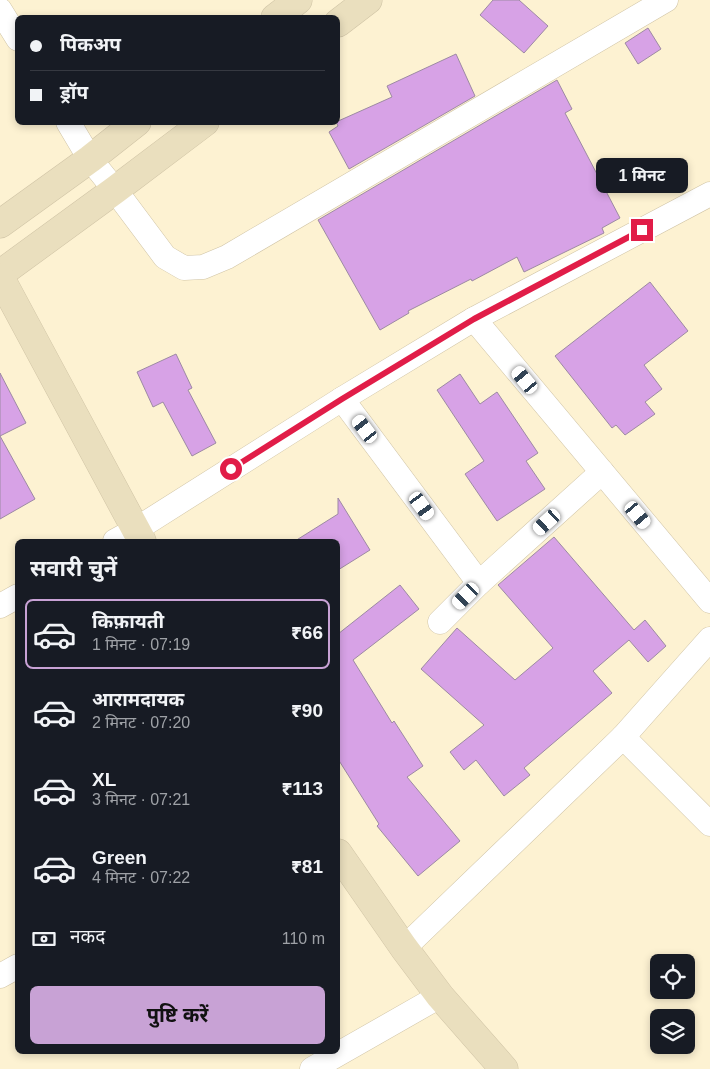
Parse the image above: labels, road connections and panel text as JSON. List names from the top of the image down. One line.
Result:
{"page":{"banner":["पिकअप","ड्रॉप"],"bubble":"1 मिनट","heading":"सवारी चुनें","list":[{"name":"किफ़ायती","note":"1 मिनट · 07:19","value":"₹66"},{"name":"आरामदायक","note":"2 मिनट · 07:20","value":"₹90"},{"name":"XL","note":"3 मिनट · 07:21","value":"₹113"},{"name":"Green","note":"4 मिनट · 07:22","value":"₹81"}],"pay":["नकद","110 m"],"buttons":"पुष्टि करें"}}
